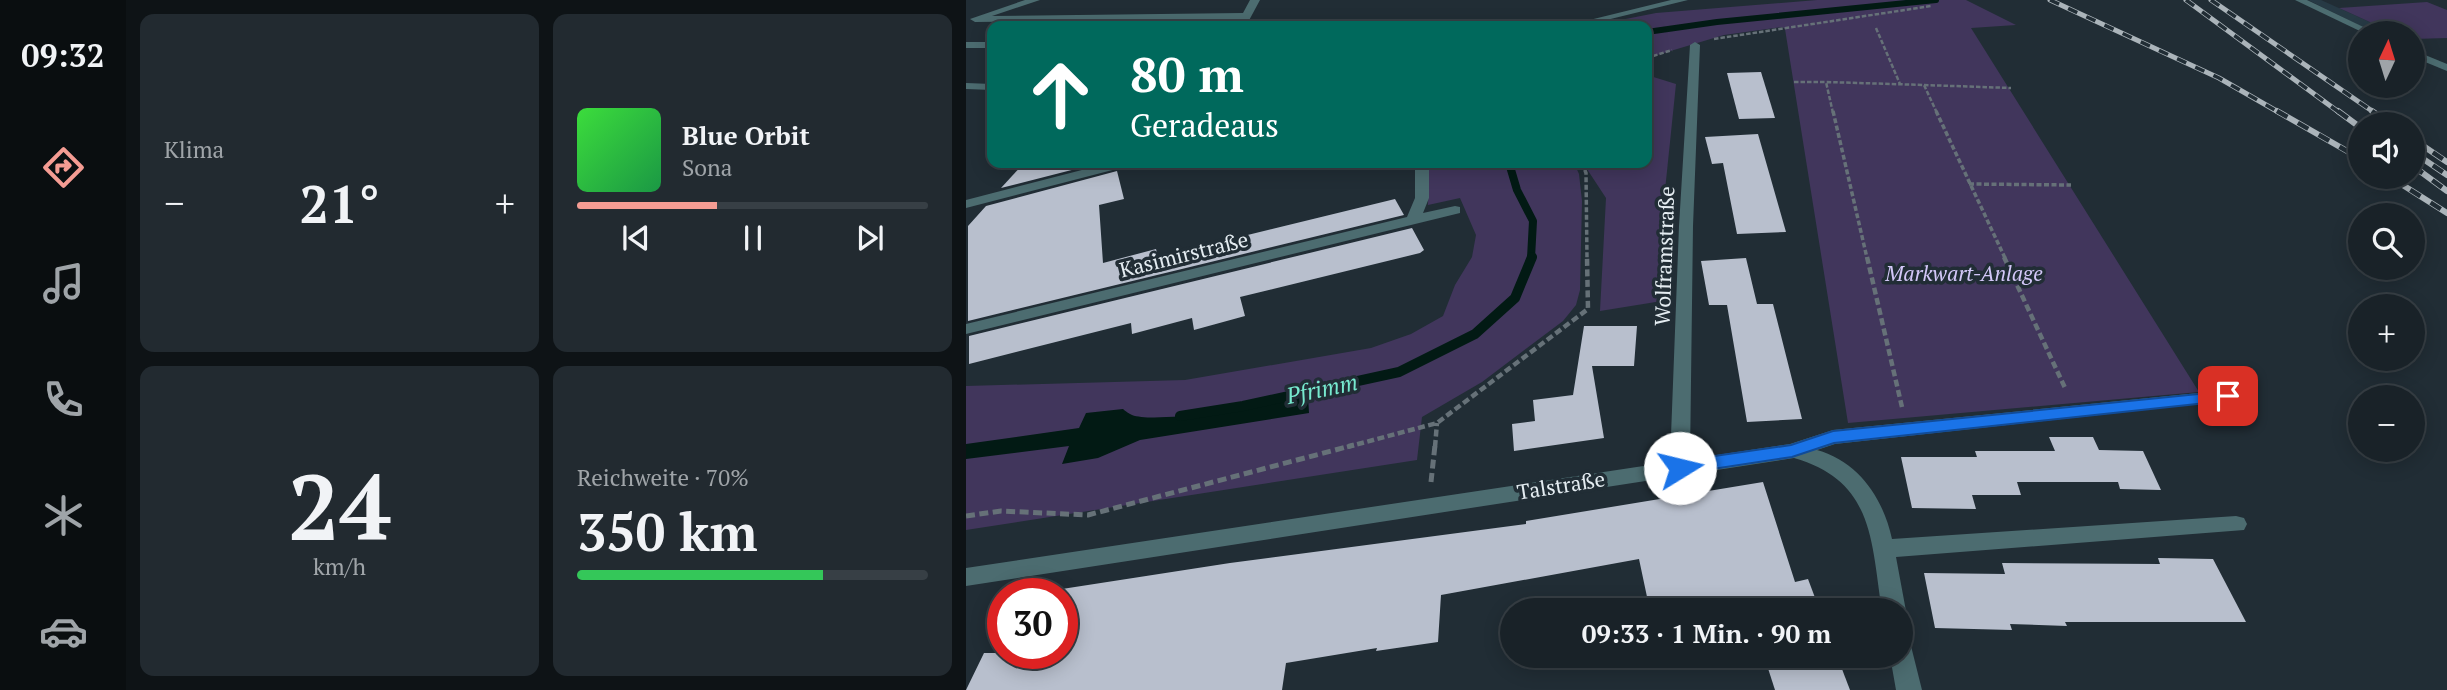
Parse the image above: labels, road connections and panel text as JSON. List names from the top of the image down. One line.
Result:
{"streets":{"street":["Kasimirstraße","Wolframstraße","Talstraße"]},"crossings":[["Wolframstraße","Talstraße"]],"water":["Pfrimm"],"parks":["Markwart-Anlage"],"north":"top","page":{"tabs":"09:32","tile":["Klima",["24","km/h"],["Reichweite · 70%","350 km"]],"map_buttons":["+","−"],"turn":["80 m","Geradeaus"],"song":["Blue Orbit","Sona"],"heat":["−","21°","+"],"limit":"30","trip":"09:33 · 1 Min. · 90 m"}}
